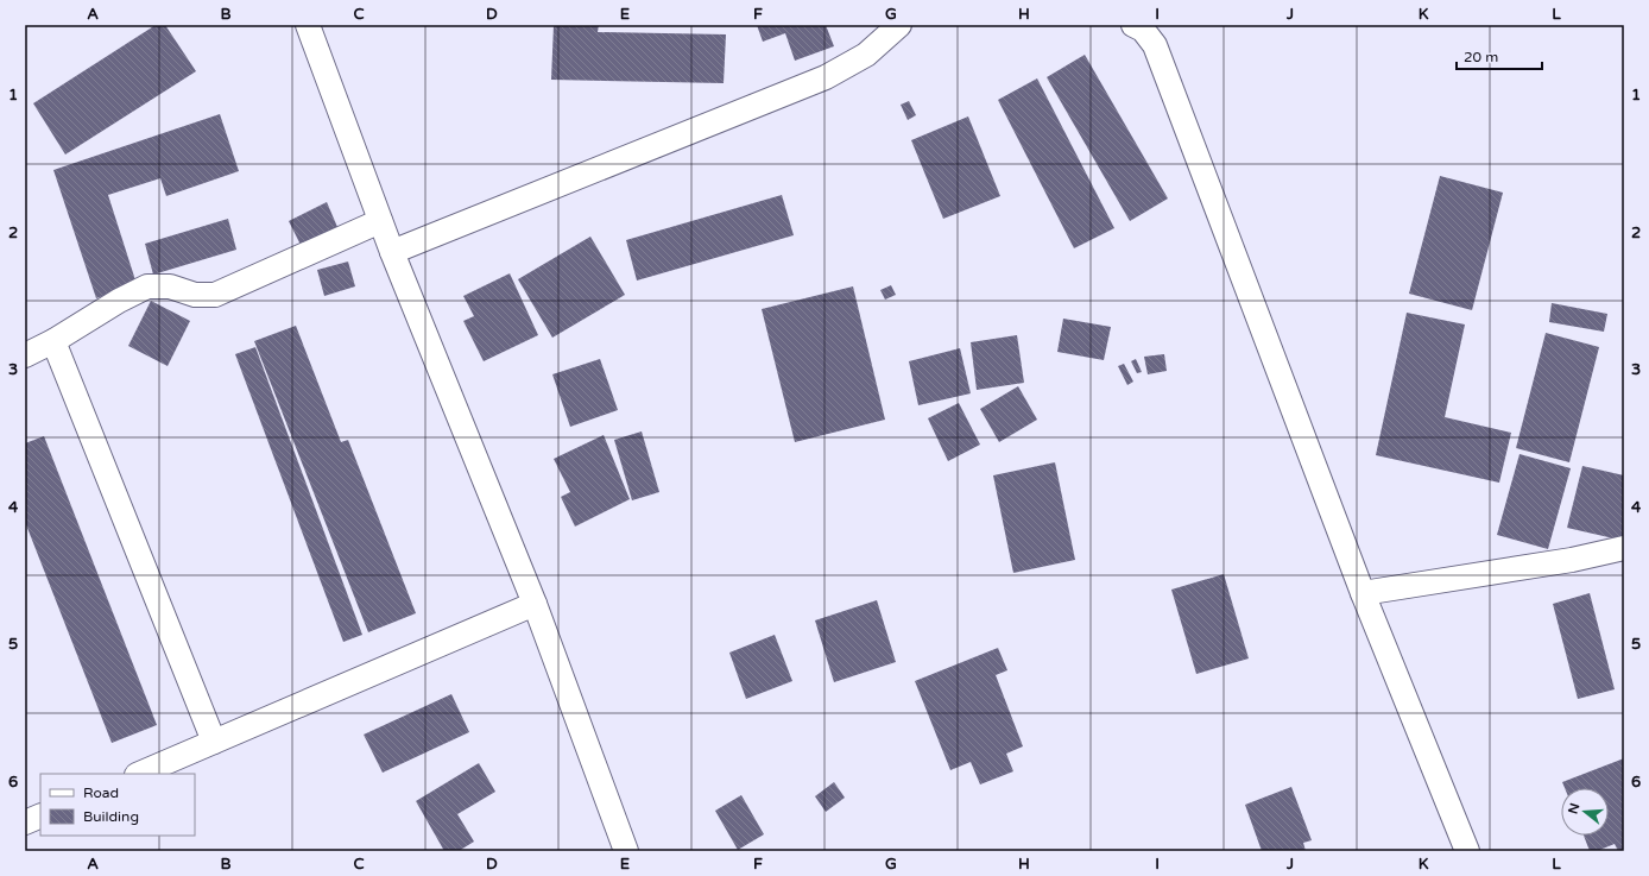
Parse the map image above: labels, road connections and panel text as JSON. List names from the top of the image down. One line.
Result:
{"legend":["Road","Building"],"scale_bar":"20 m","north":"left","grid":{"columns":["A","B","C","D","E","F","G","H","I","J","K","L"],"rows":["1","2","3","4","5","6"]}}
